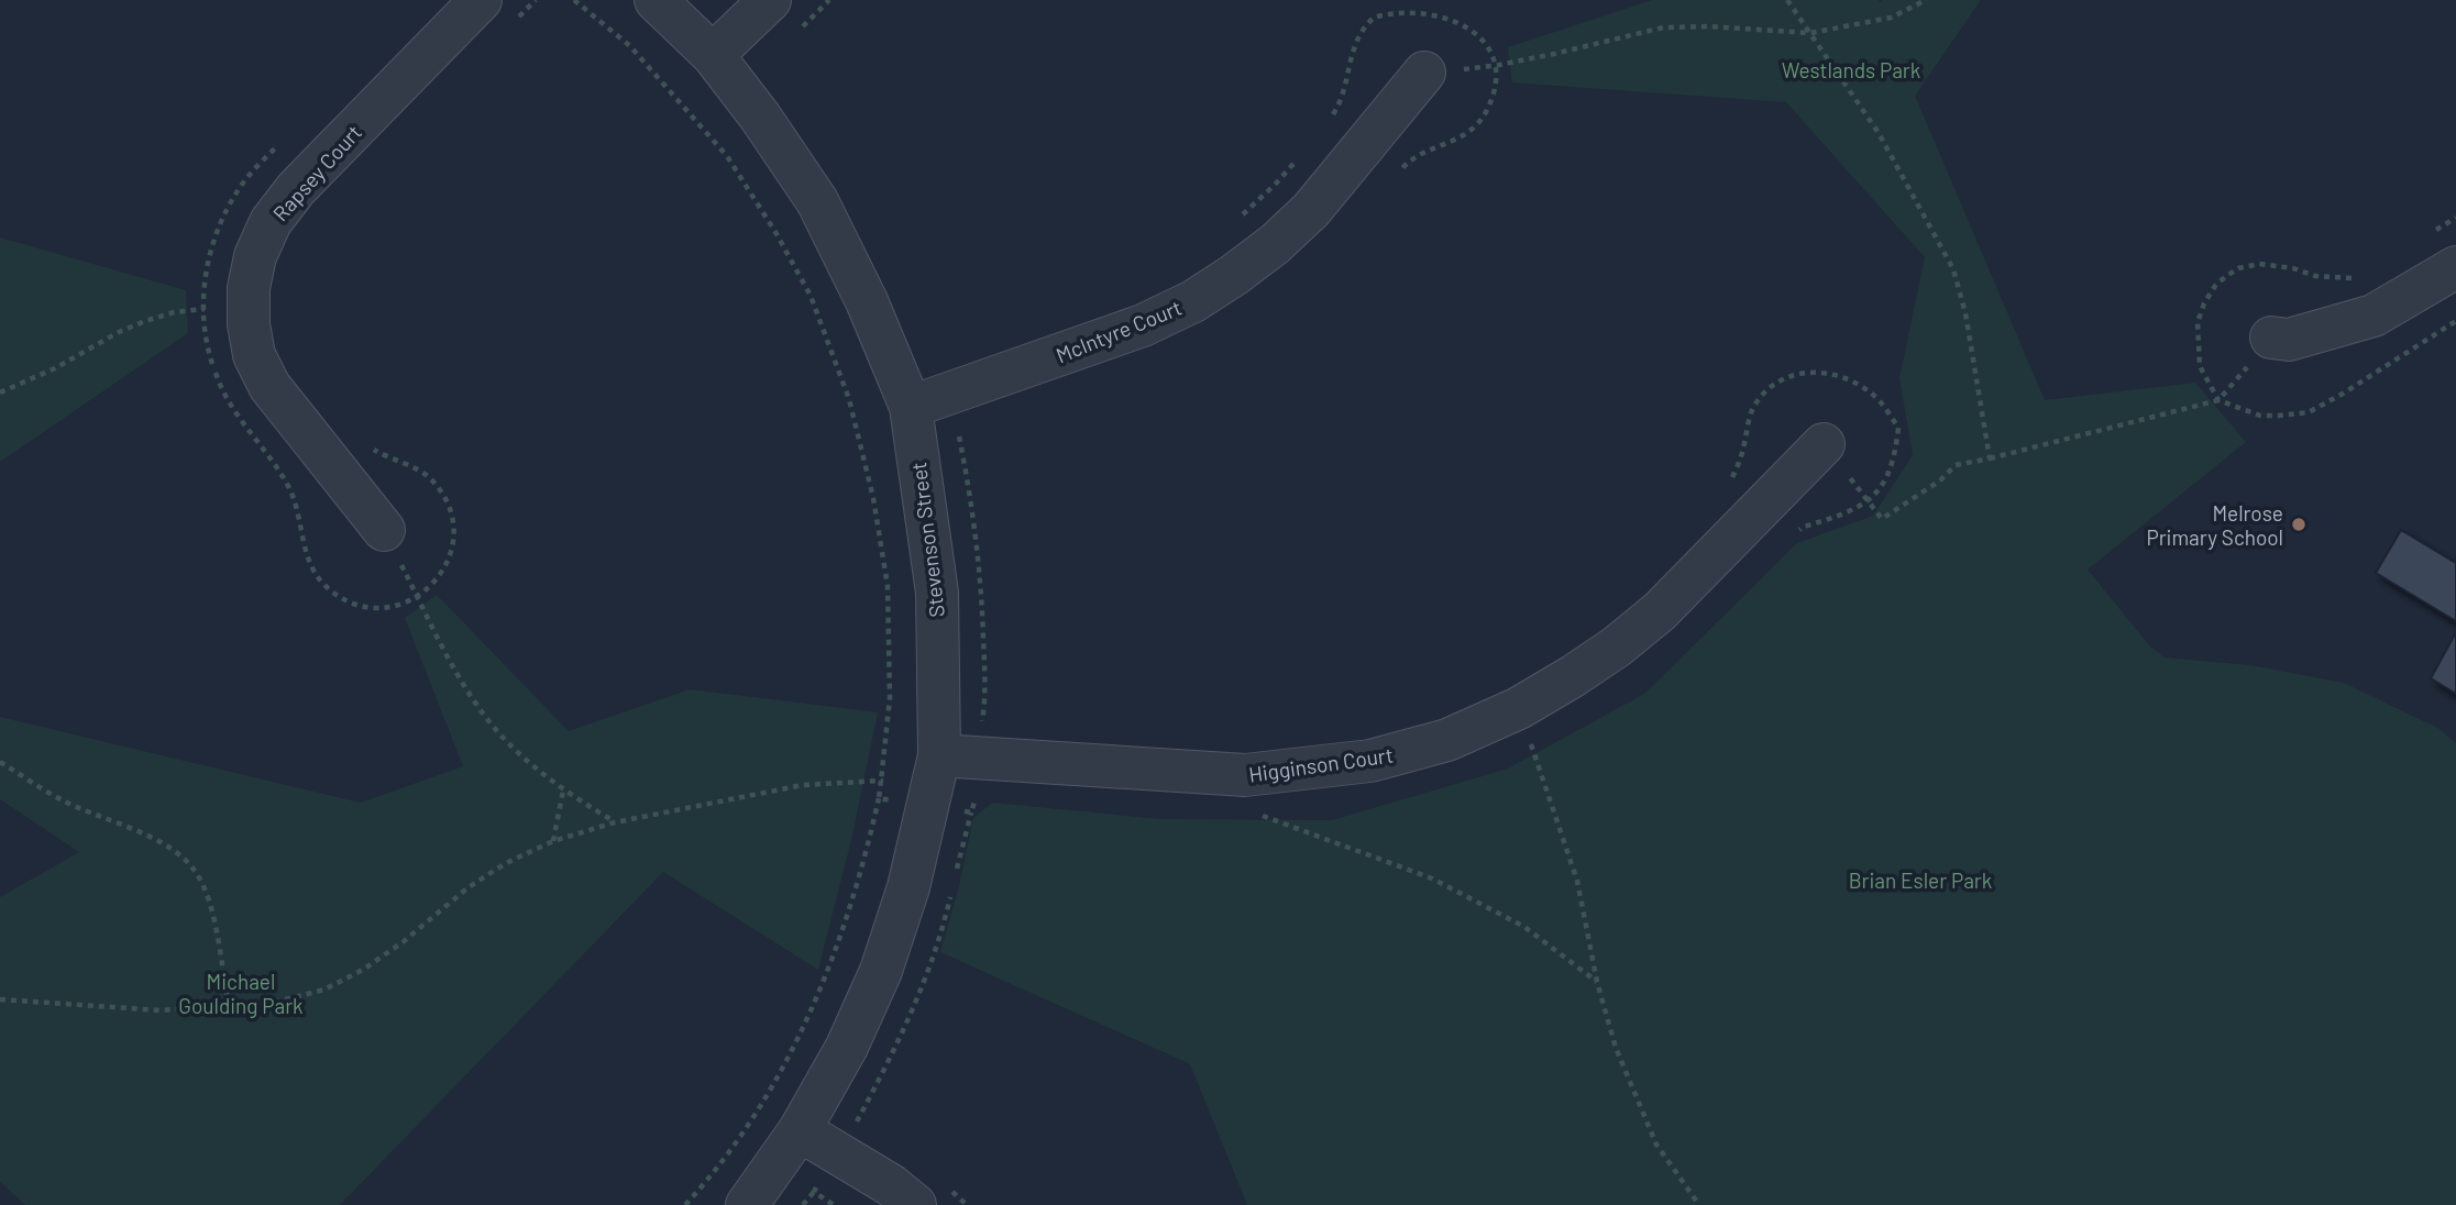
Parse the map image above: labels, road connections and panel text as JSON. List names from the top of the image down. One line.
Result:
{"streets":{"street":["Rapsey Court","McIntyre Court","Stevenson Street","Higginson Court"]},"crossings":[["McIntyre Court","Stevenson Street"],["Stevenson Street","Higginson Court"]],"parks":["Westlands Park","Brian Esler Park","Michael Goulding Park"],"places":["Melrose Primary School"]}
